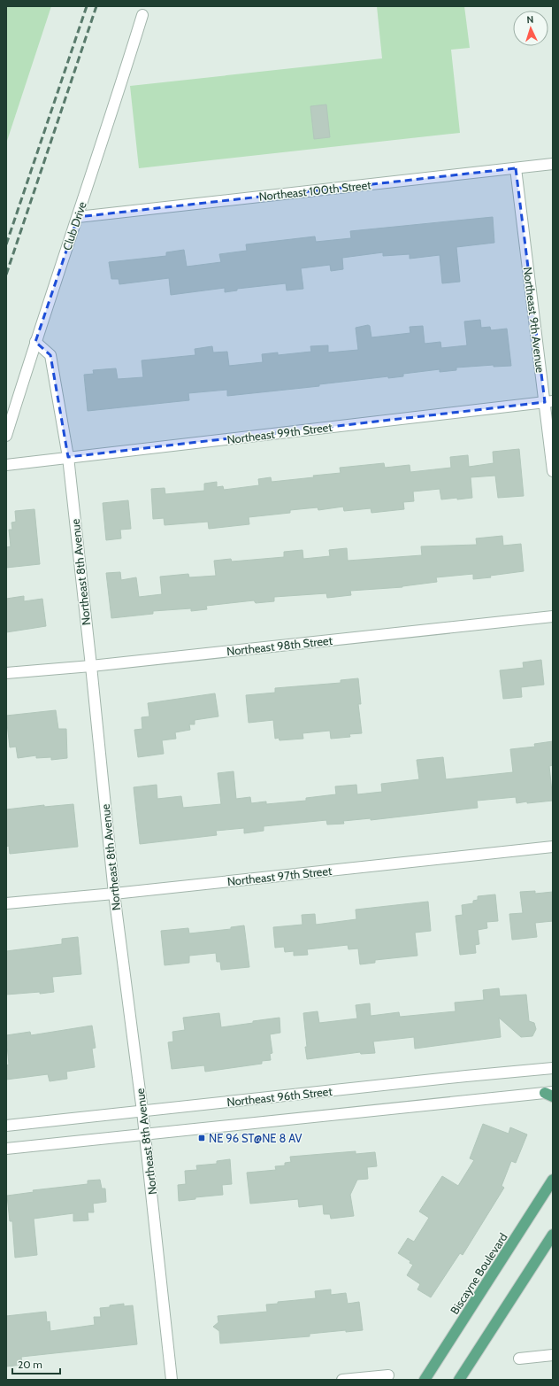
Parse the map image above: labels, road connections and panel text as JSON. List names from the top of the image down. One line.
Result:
{"streets":{"main road":["Biscayne Boulevard"],"street":["Northeast 100th Street","Club Drive","Northeast 9th Avenue","Northeast 99th Street","Northeast 8th Avenue","Northeast 98th Street","Northeast 97th Street","Northeast 96th Street"]},"crossings":[["Northeast 100th Street","Club Drive"],["Northeast 100th Street","Northeast 9th Avenue"],["Club Drive","Northeast 8th Avenue"],["Northeast 9th Avenue","Northeast 99th Street"],["Northeast 99th Street","Northeast 8th Avenue"],["Northeast 8th Avenue","Northeast 98th Street"],["Northeast 8th Avenue","Northeast 97th Street"],["Northeast 8th Avenue","Northeast 96th Street"]],"places":{"transit":["NE 96 ST@NE 8 AV"]},"scale_bar":"20 m","north":"top"}
